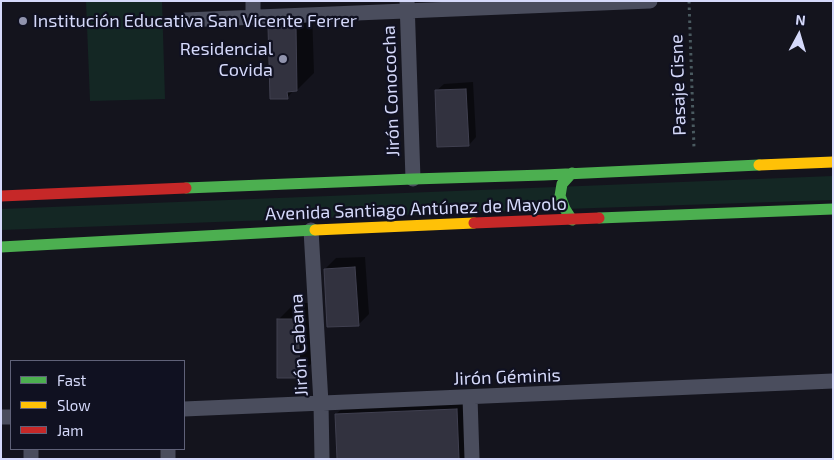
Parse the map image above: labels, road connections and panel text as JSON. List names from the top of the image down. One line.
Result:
{"streets":{"main road":["Avenida Santiago Antúnez de Mayolo"],"street":["Jirón Conococha","Jirón Cabana","Jirón Géminis"],"path":["Pasaje Cisne"]},"crossings":[["Pasaje Cisne","Avenida Santiago Antúnez de Mayolo"],["Jirón Conococha","Avenida Santiago Antúnez de Mayolo"],["Avenida Santiago Antúnez de Mayolo","Jirón Cabana"],["Jirón Cabana","Jirón Géminis"]],"places":["Institución Educativa San Vicente Ferrer","Residencial Covida"],"legend":["Fast","Slow","Jam"],"north":"top"}
